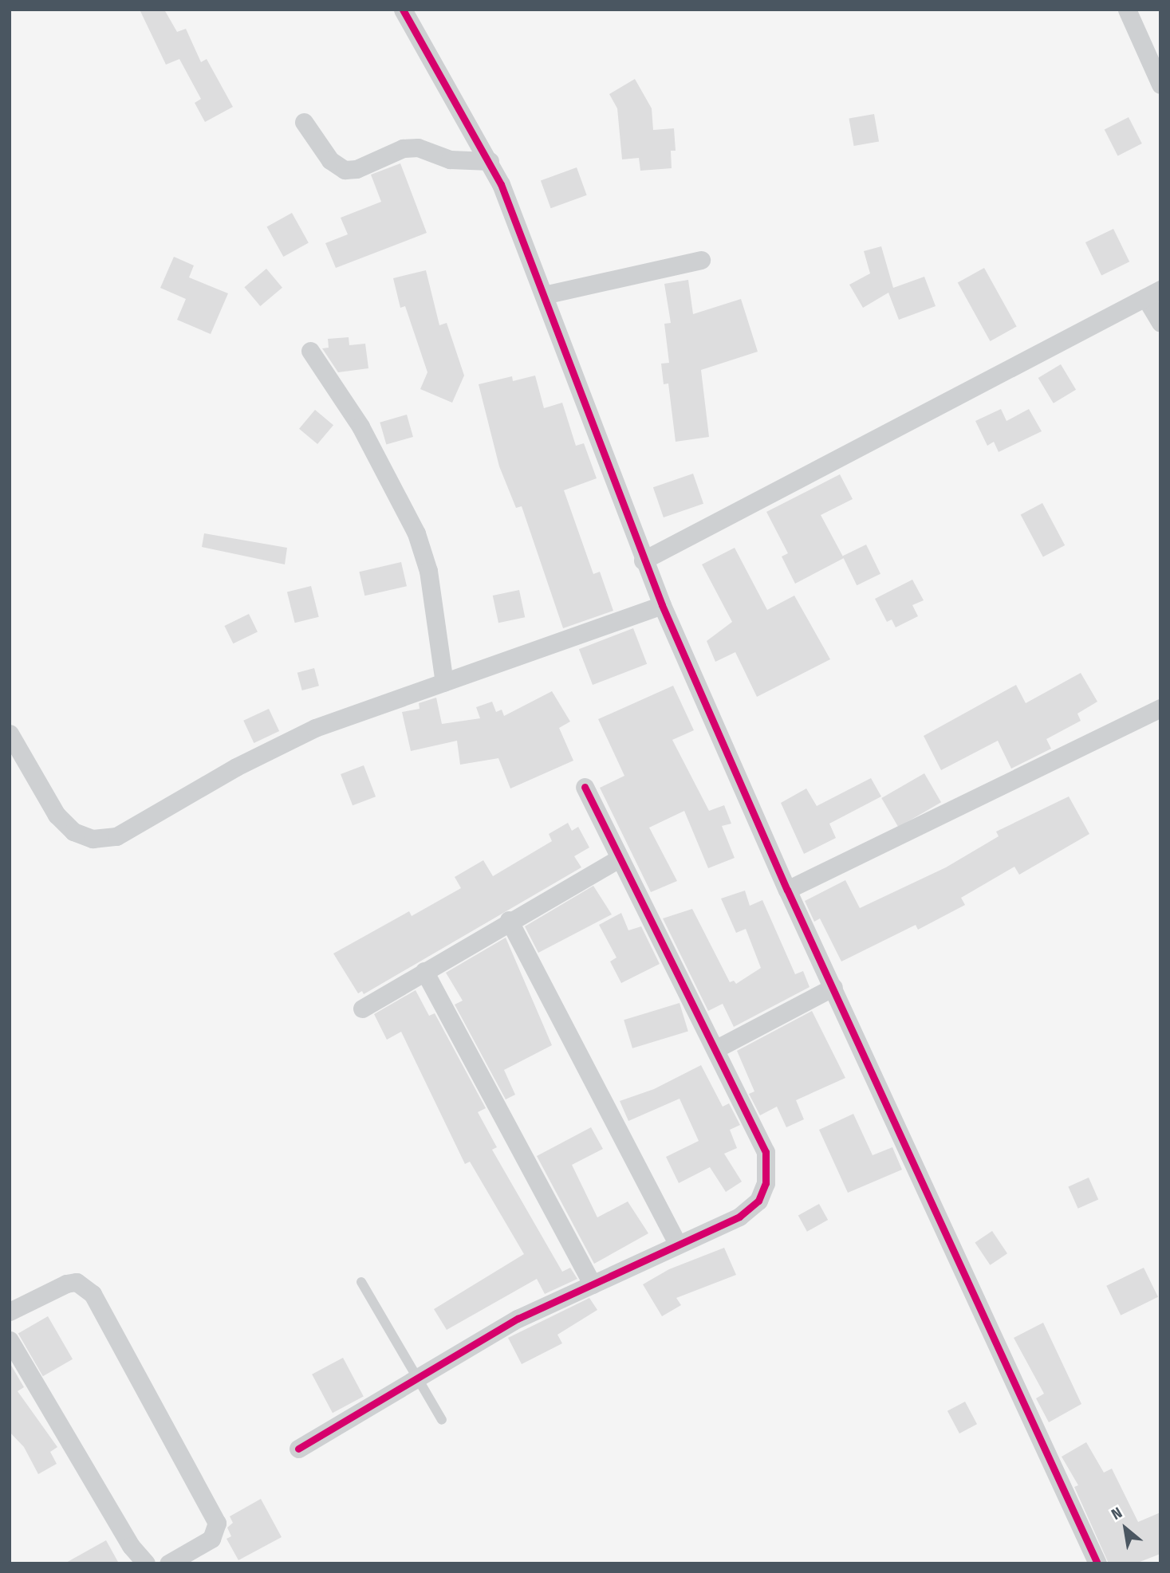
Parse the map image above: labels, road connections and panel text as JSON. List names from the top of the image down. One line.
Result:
{"north":"top left"}
